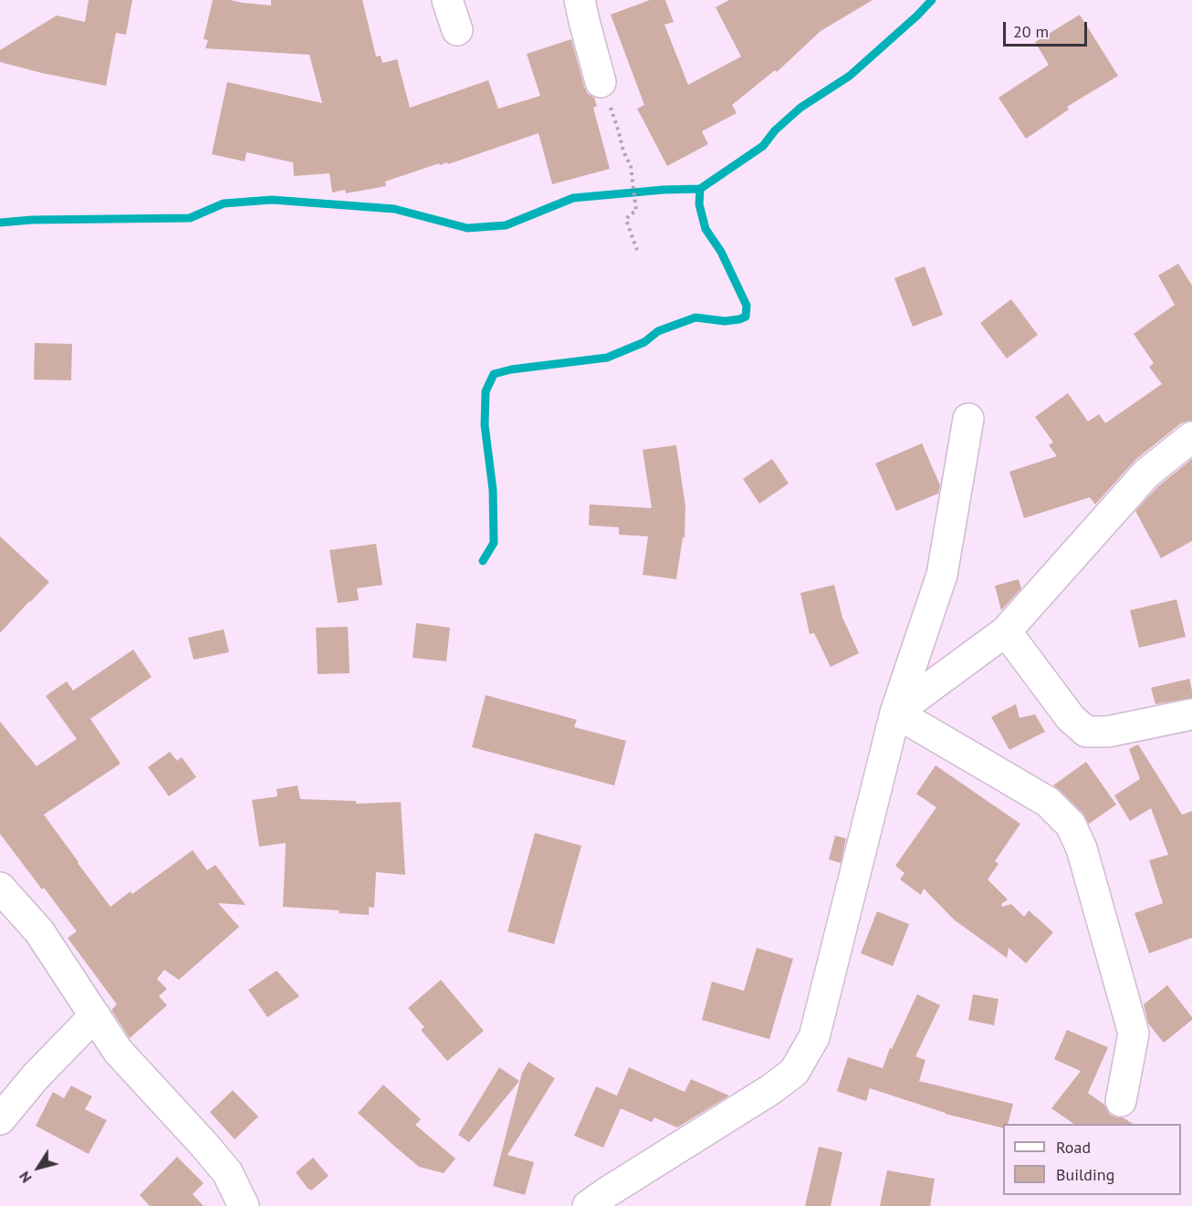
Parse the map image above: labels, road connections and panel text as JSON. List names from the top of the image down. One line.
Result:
{"legend":["Road","Building"],"scale_bar":"20 m","north":"bottom left"}
